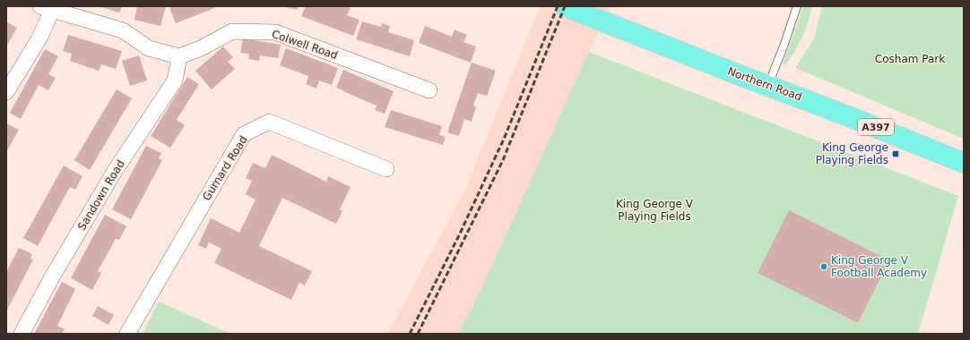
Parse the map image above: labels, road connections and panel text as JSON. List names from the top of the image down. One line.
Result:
{"streets":{"main road":["Northern Road","A397"],"street":["Colwell Road","Gurnard Road","Sandown Road"]},"crossings":[["Colwell Road","Sandown Road"]],"parks":["Cosham Park","King George V Playing Fields"],"places":{"transit":["King George Playing Fields"],"other":["King George V Football Academy"]}}
